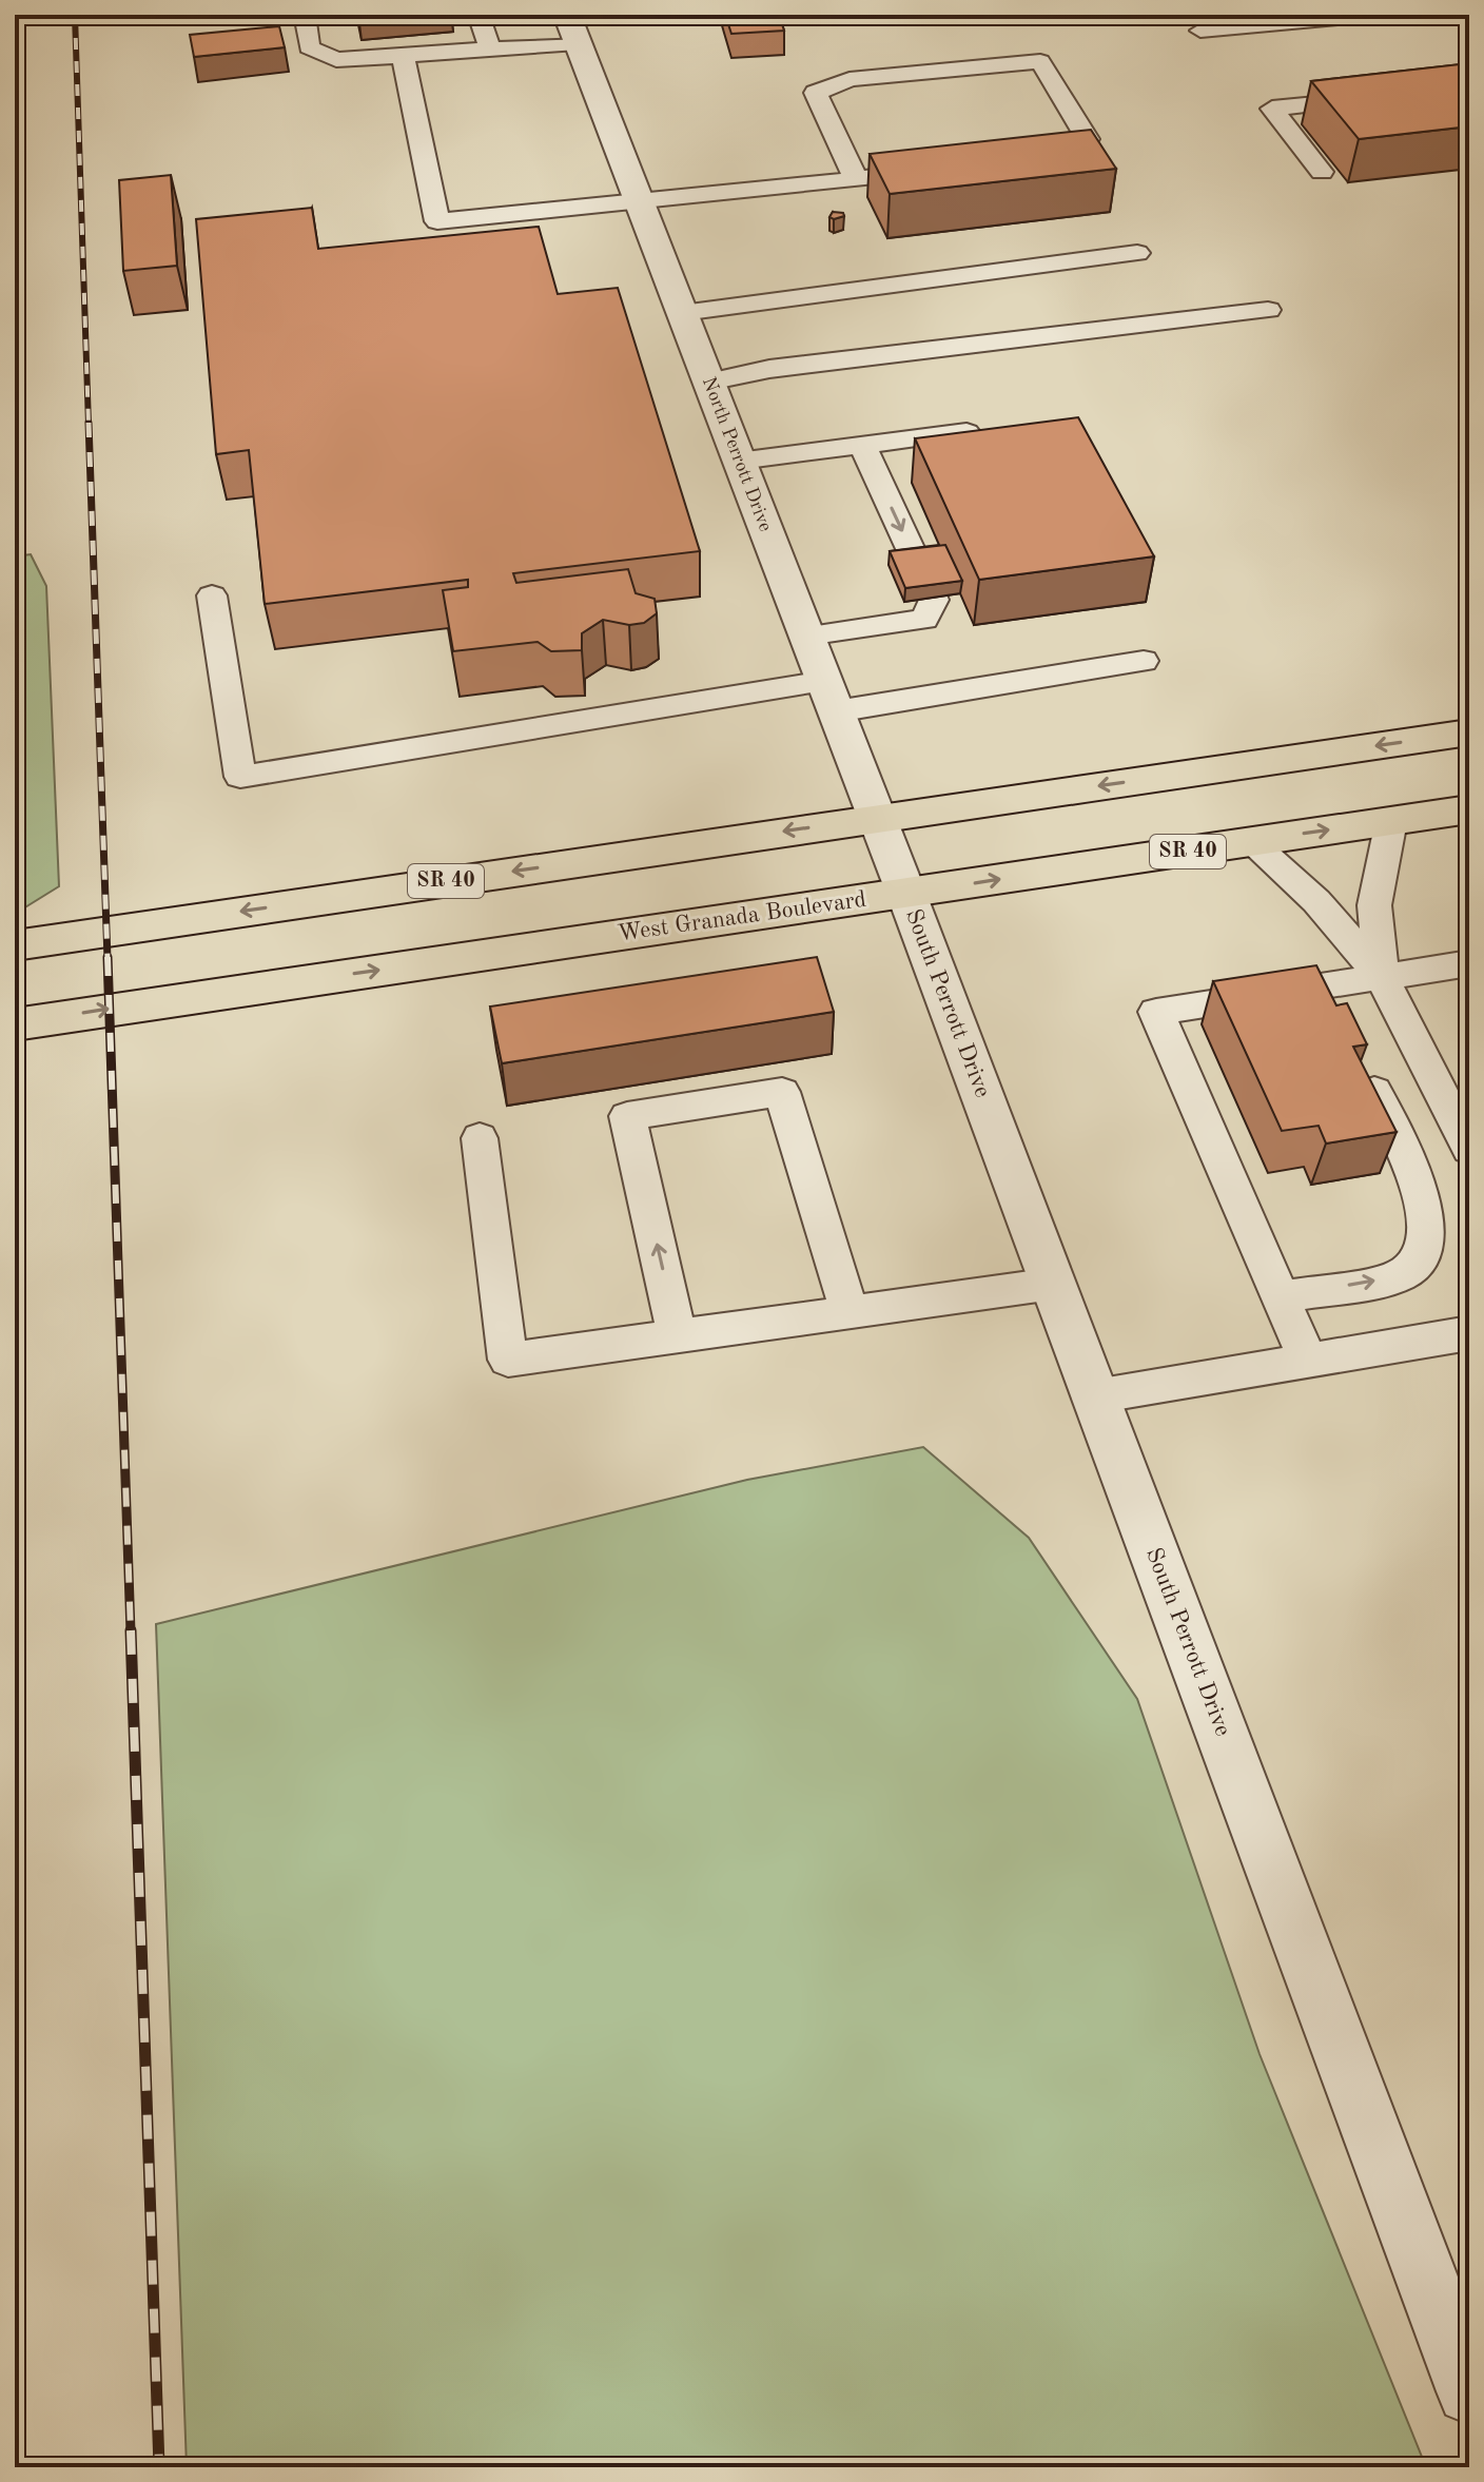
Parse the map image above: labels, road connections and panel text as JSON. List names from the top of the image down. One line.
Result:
{"streets":{"main road":["SR 40","West Granada Boulevard"],"street":["North Perrott Drive","South Perrott Drive"]},"crossings":[["North Perrott Drive","SR 40"],["North Perrott Drive","West Granada Boulevard"],["North Perrott Drive","South Perrott Drive"],["West Granada Boulevard","South Perrott Drive"]]}
